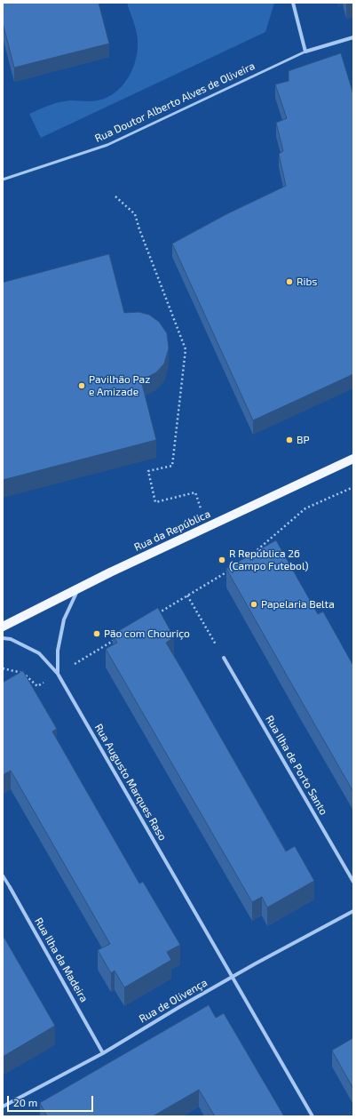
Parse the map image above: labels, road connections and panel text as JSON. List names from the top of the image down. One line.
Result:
{"streets":{"main road":["Rua da República"],"street":["Rua Doutor Alberto Alves de Oliveira","Rua Ilha de Porto Santo","Rua Augusto Marques Raso","Rua Ilha da Madeira","Rua de Olivença"]},"crossings":[["Rua Augusto Marques Raso","Rua de Olivença"],["Rua Ilha da Madeira","Rua de Olivença"]],"places":["Ribs","Pavilhão Paz e Amizade","BP","R República 26 (Campo Futebol)","Papelaria Belta","Pão com Chouriço"],"scale_bar":"20 m"}
